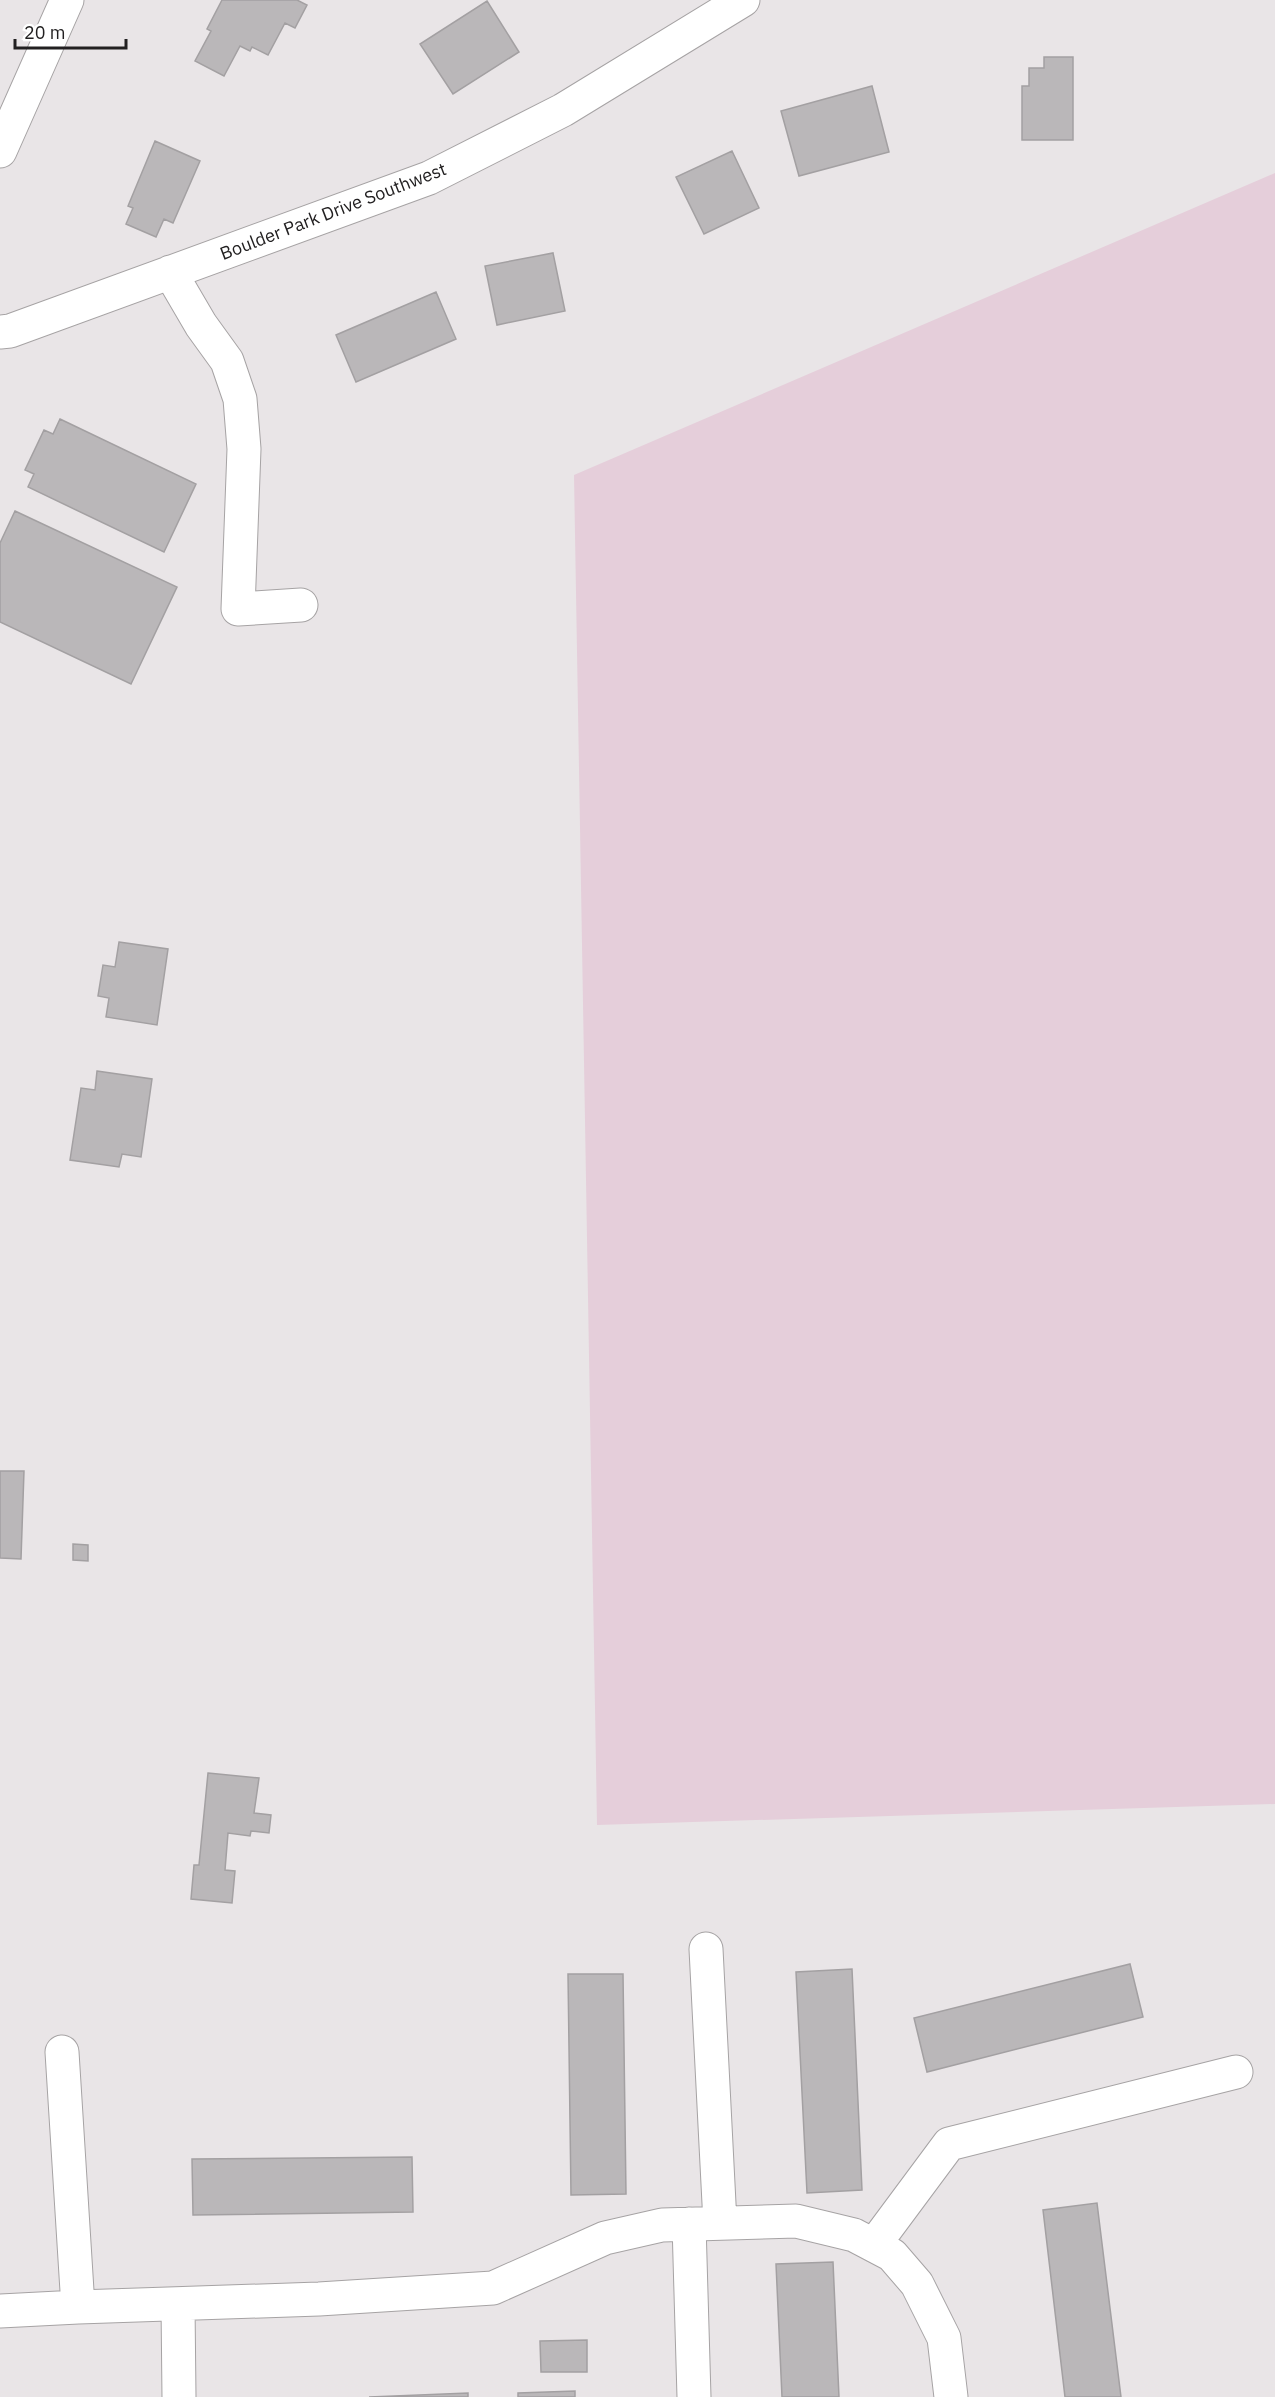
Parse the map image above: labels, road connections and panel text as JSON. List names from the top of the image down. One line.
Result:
{"streets":{"street":["Boulder Park Drive Southwest"]},"scale_bar":"20 m"}
